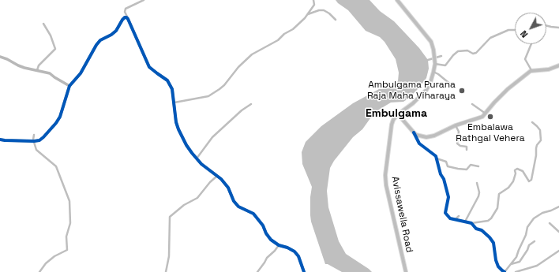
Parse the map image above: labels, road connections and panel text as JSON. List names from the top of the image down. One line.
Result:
{"streets":{"main road":["Avissawella Road"]},"districts":["Embulgama"],"places":["Ambulgama Purana Raja Maha Viharaya","Embalawa Rathgal Vehera"],"north":"bottom left"}
